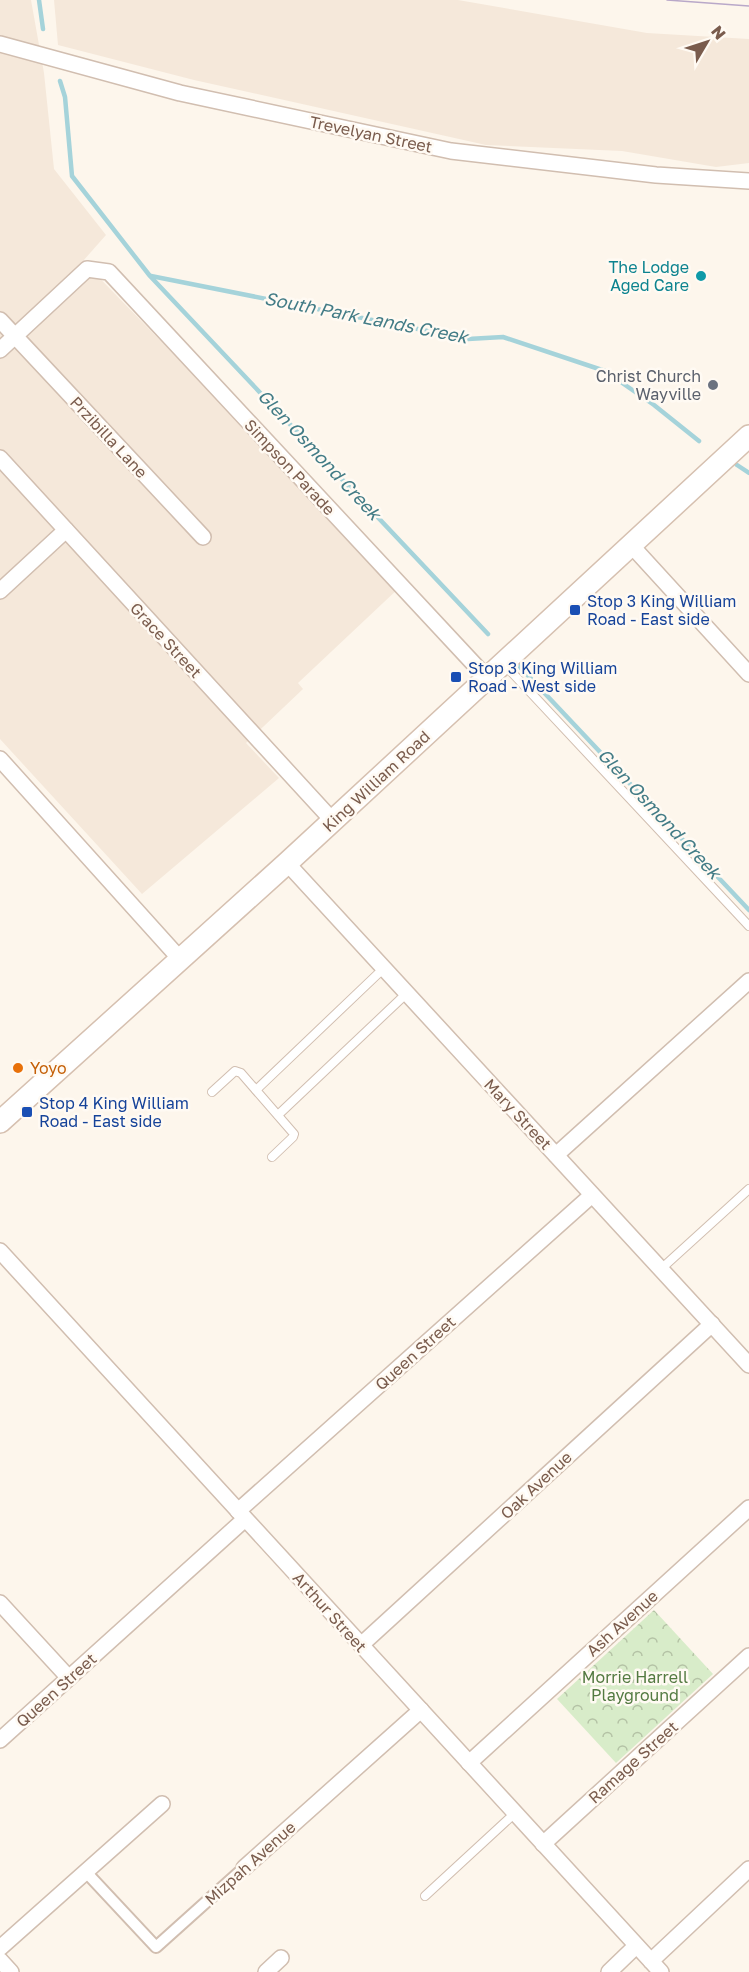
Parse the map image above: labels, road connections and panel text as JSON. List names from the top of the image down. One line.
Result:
{"streets":{"main road":["King William Road"],"street":["Trevelyan Street","Przibilla Lane","Simpson Parade","Grace Street","Mary Street","Queen Street","Oak Avenue","Arthur Street","Ash Avenue","Ramage Street","Mizpah Avenue"]},"crossings":[["Przibilla Lane","Simpson Parade"],["Simpson Parade","King William Road"],["Grace Street","King William Road"],["King William Road","Mary Street"],["Mary Street","Queen Street"],["Mary Street","Oak Avenue"],["Queen Street","Arthur Street"],["Oak Avenue","Arthur Street"],["Arthur Street","Ash Avenue"],["Arthur Street","Ramage Street"],["Arthur Street","Mizpah Avenue"]],"water":["South Park Lands Creek","Glen Osmond Creek"],"parks":["Morrie Harrell Playground"],"places":{"other":["The Lodge Aged Care","Christ Church Wayville","Yoyo"],"transit":["Stop 3 King William Road - East side","Stop 3 King William Road - West side","Stop 4 King William Road - East side"]},"north":"top right"}
